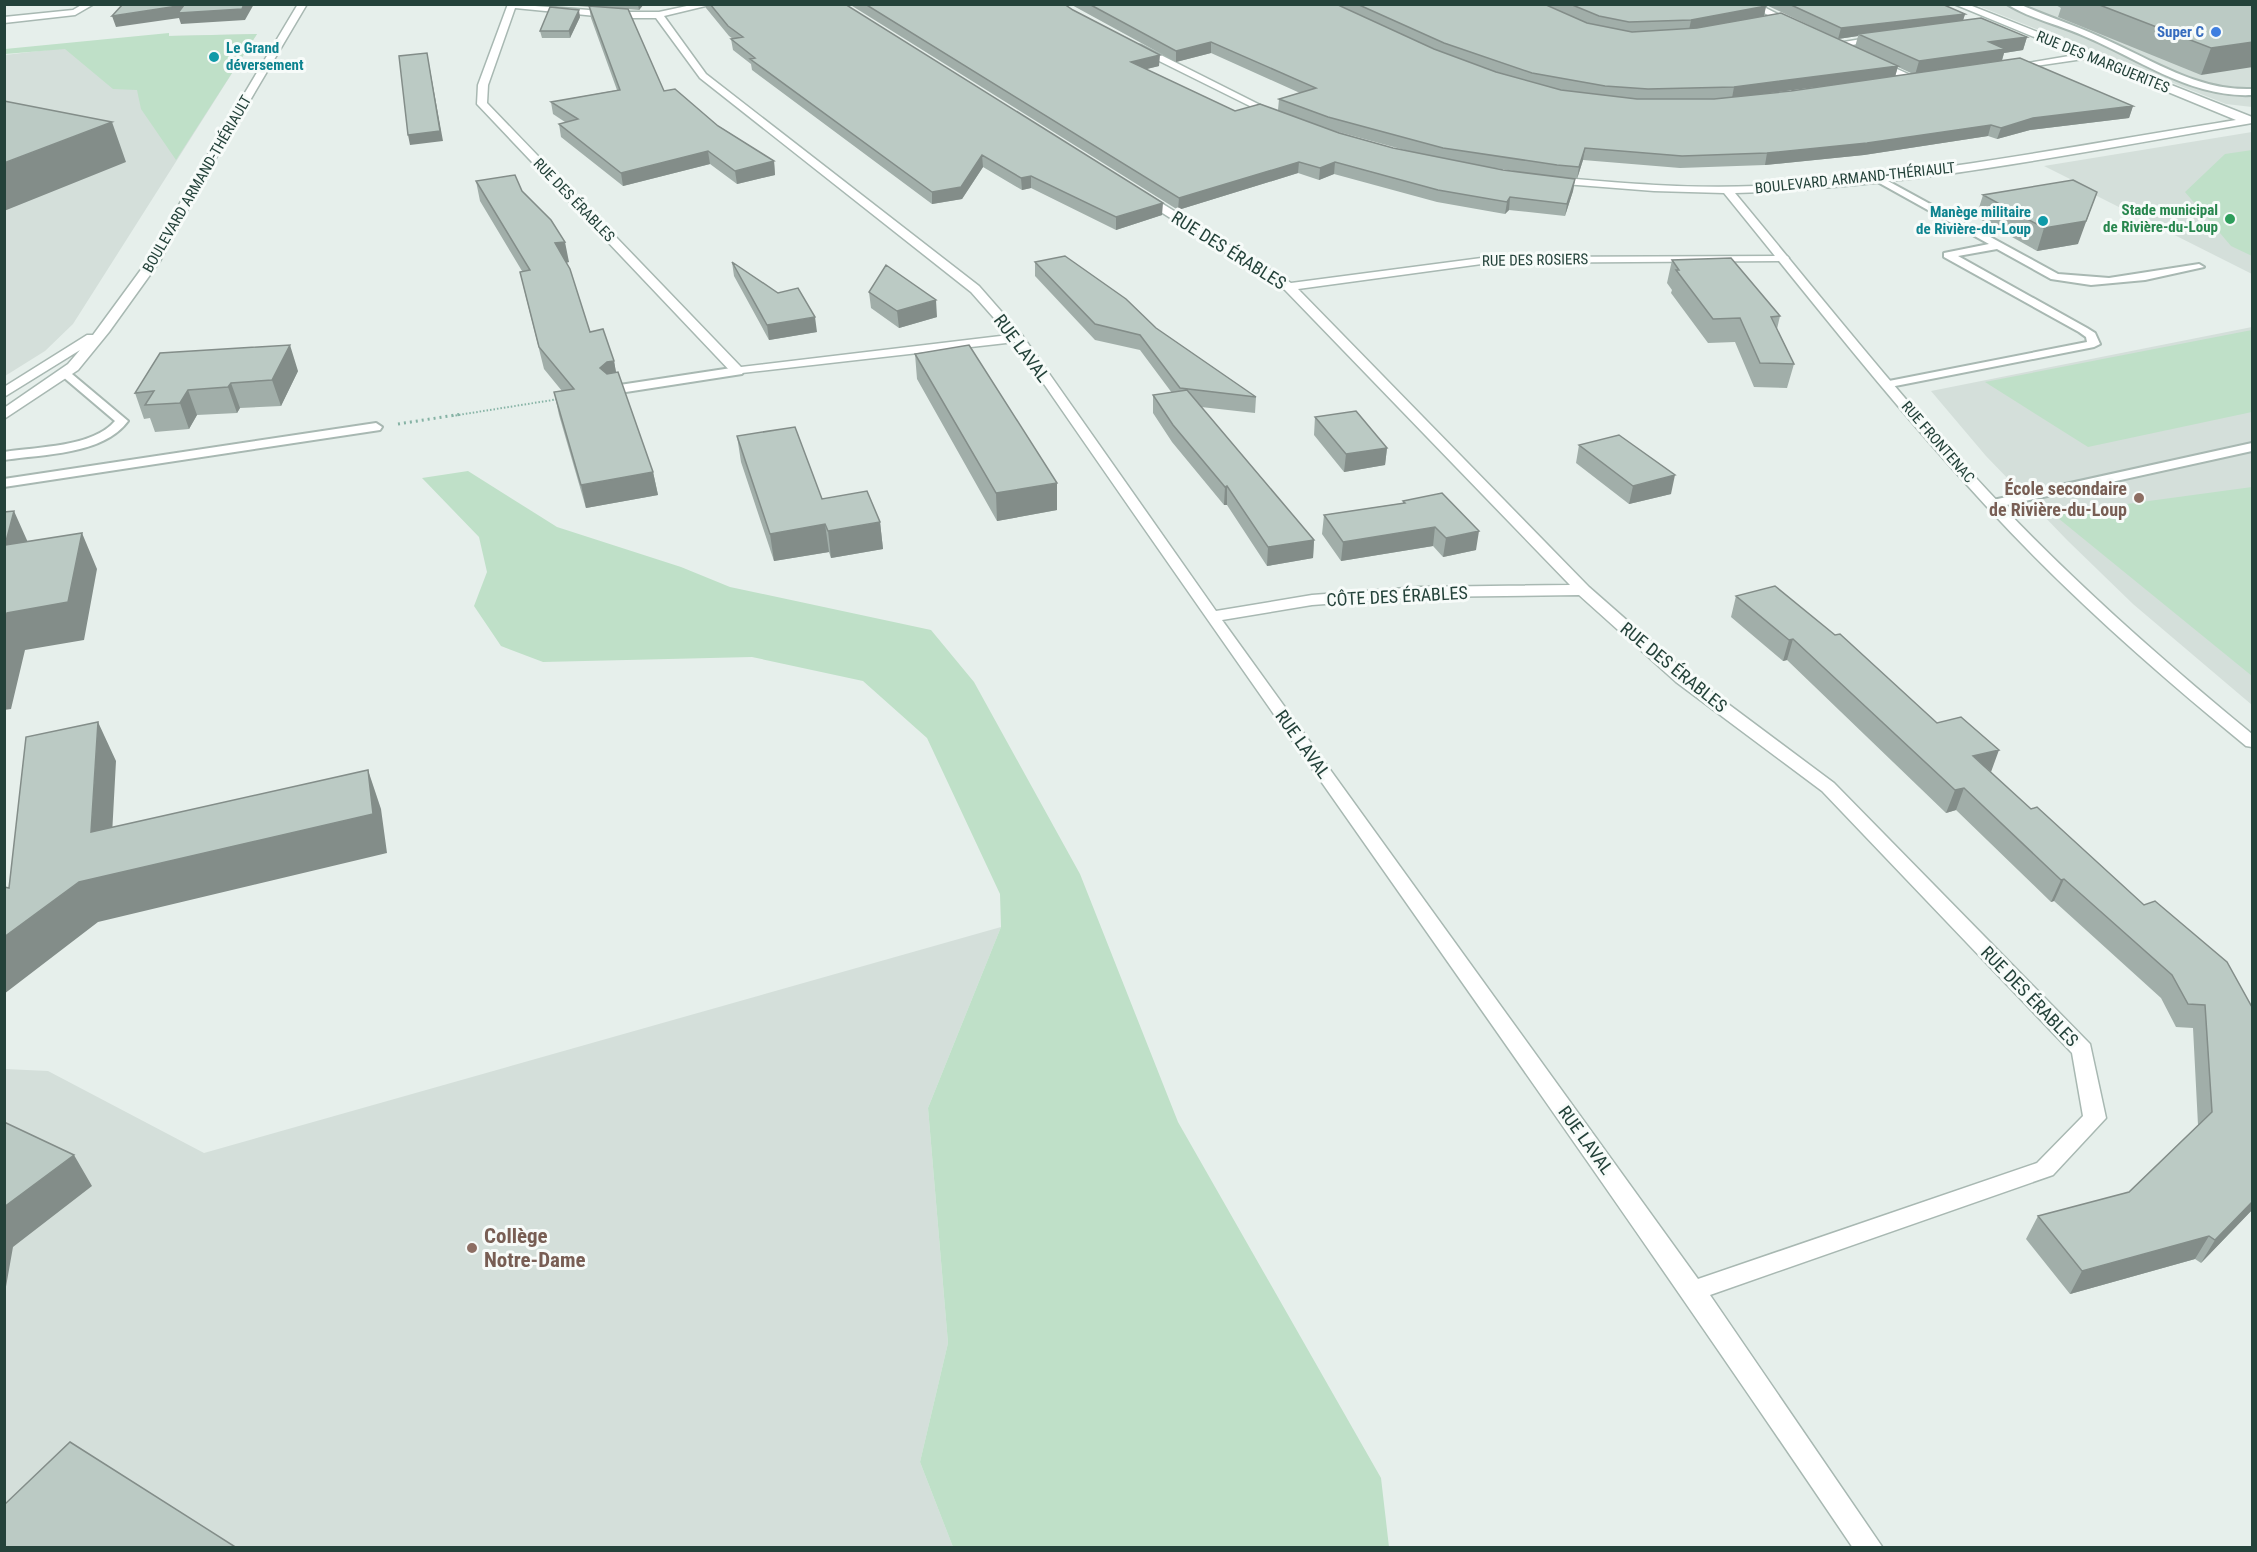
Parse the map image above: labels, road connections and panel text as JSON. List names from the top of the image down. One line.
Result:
{"streets":{"street":["RUE DES MARGUERITES","BOULEVARD ARMAND-THÉRIAULT","RUE DES ÉRABLES","RUE DES ROSIERS","RUE LAVAL","RUE FRONTENAC","CÔTE DES ÉRABLES"]},"crossings":[["RUE DES MARGUERITES","BOULEVARD ARMAND-THÉRIAULT"],["BOULEVARD ARMAND-THÉRIAULT","RUE FRONTENAC"],["RUE DES ÉRABLES","RUE DES ROSIERS"],["RUE DES ÉRABLES","RUE LAVAL"],["RUE DES ÉRABLES","CÔTE DES ÉRABLES"],["RUE DES ROSIERS","RUE FRONTENAC"],["RUE LAVAL","CÔTE DES ÉRABLES"]],"places":["Super C","Le Grand déversement","Stade municipal de Rivière-du-Loup","Manège militaire de Rivière-du-Loup","École secondaire de Rivière-du-Loup","Collège Notre-Dame"]}
